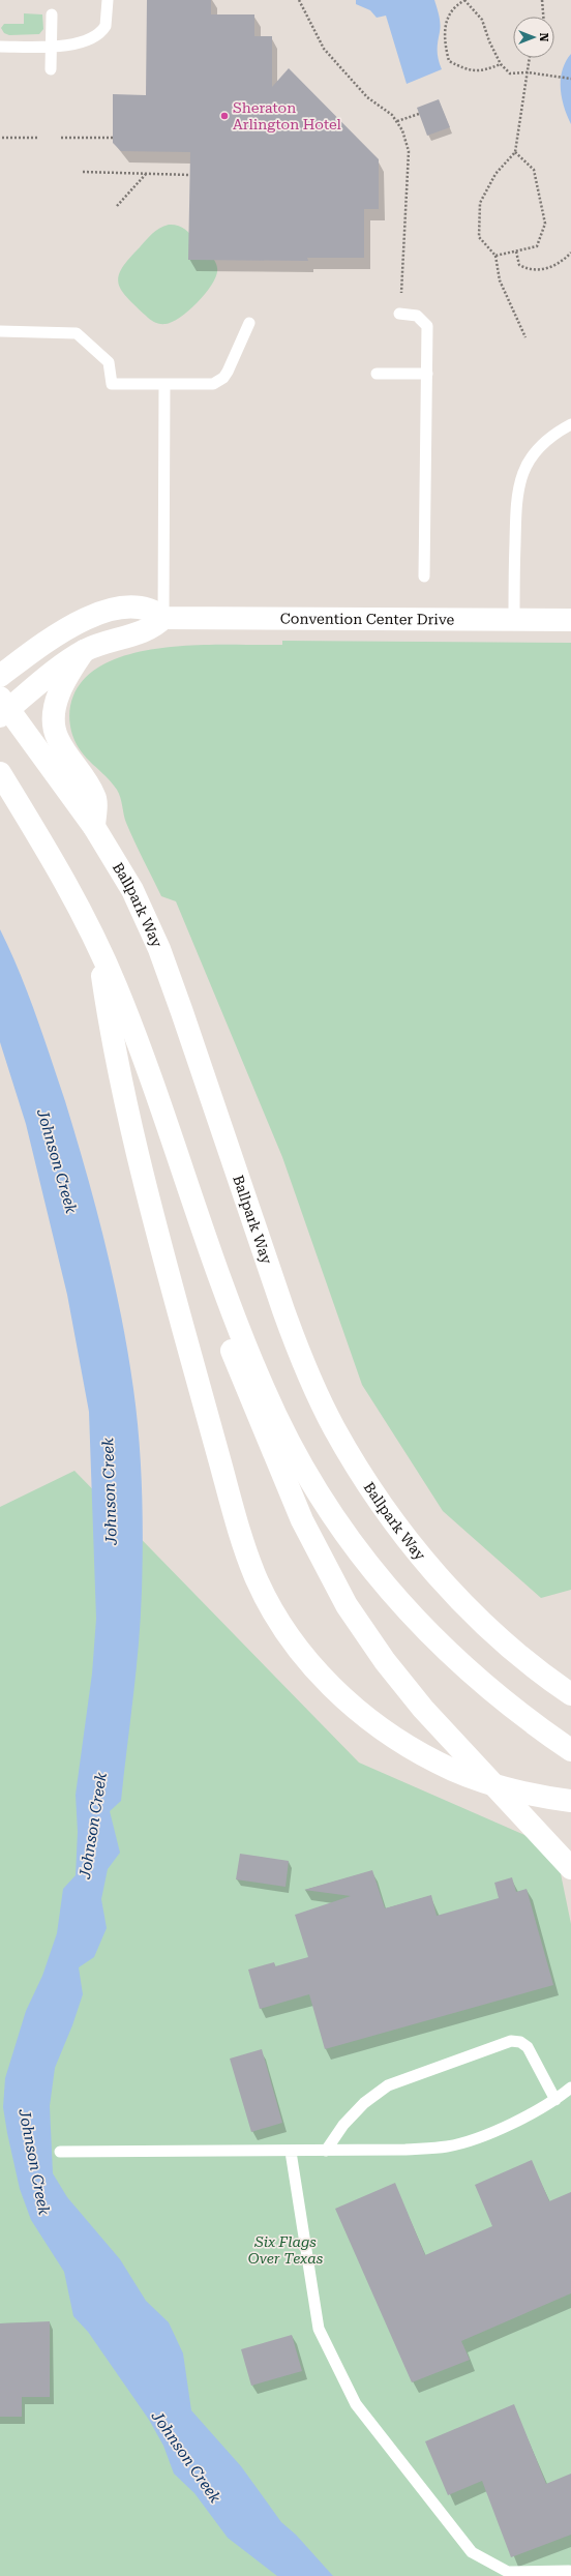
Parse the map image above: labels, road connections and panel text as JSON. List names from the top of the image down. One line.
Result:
{"streets":{"main road":["Convention Center Drive","Ballpark Way"]},"water":["Johnson Creek"],"parks":["Six Flags Over Texas"],"places":["Sheraton Arlington Hotel"],"north":"right"}
